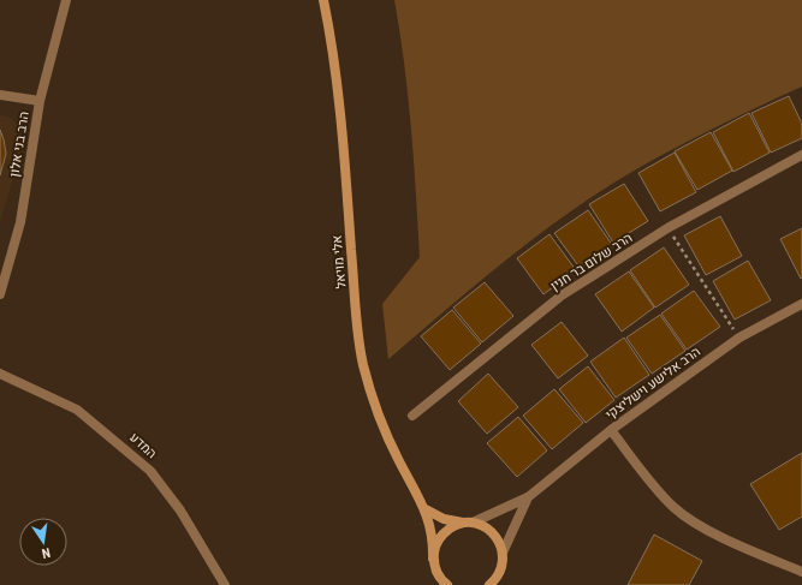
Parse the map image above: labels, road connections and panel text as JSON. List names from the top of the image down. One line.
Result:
{"streets":{"street":["הרב בני אלון","אלי מויאל","הרב שלום בר חנין","הרב אלישע וישליצקי","המדע"]},"north":"bottom"}
